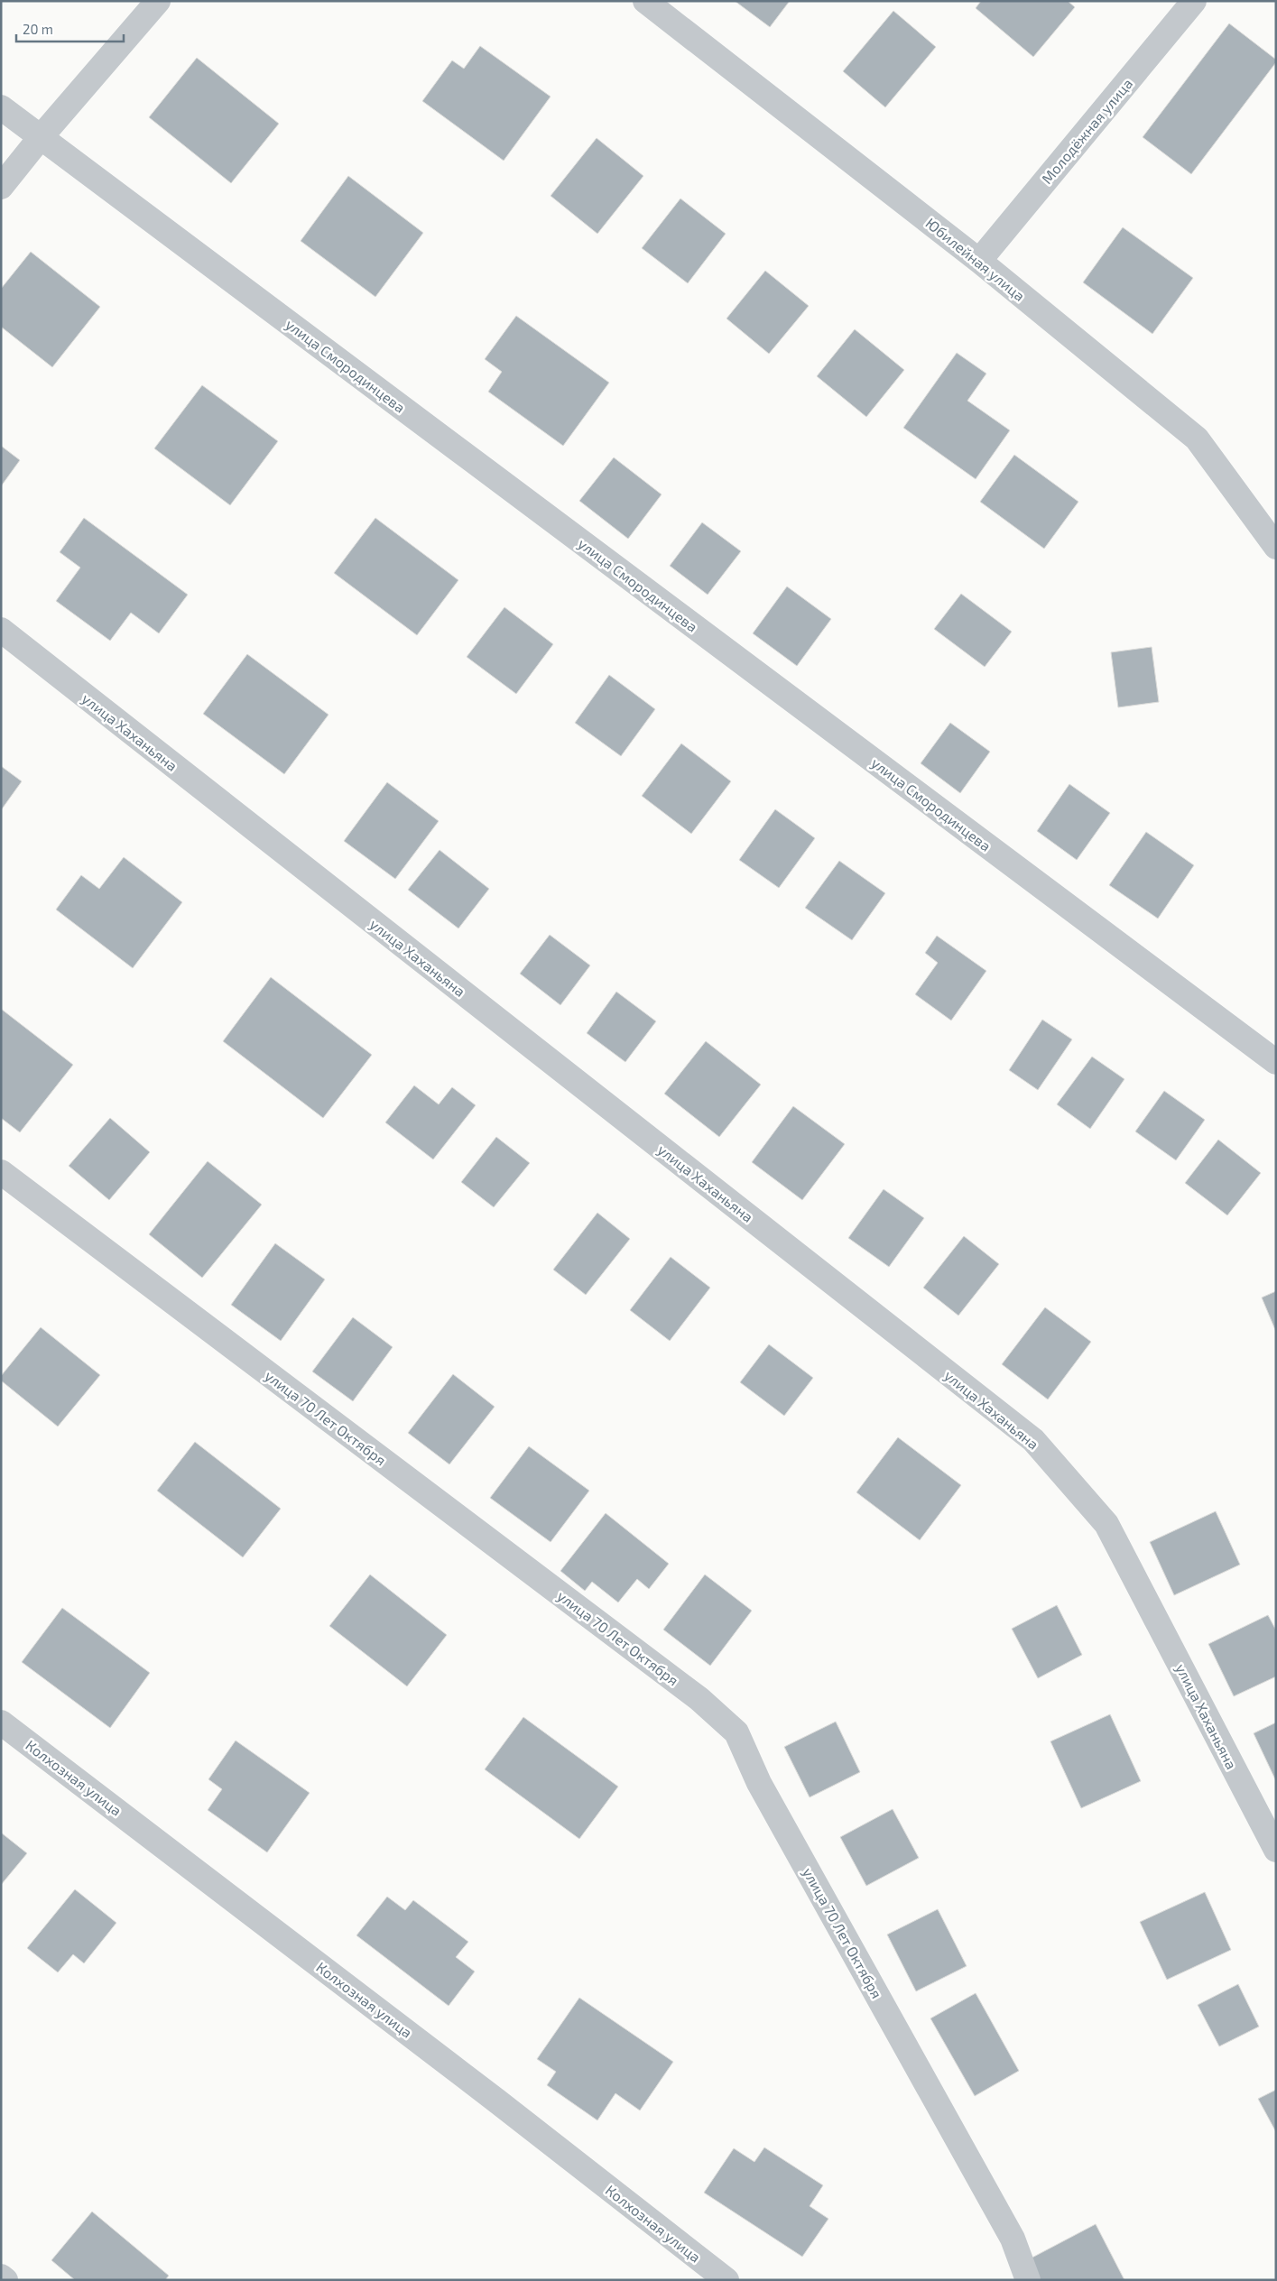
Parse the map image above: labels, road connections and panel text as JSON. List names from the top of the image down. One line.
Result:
{"streets":{"street":["Молодёжная улица","Юбилейная улица","улица Смородинцева","улица Хаханьяна","улица 70 Лет Октября","Колхозная улица"]},"crossings":[["Молодёжная улица","Юбилейная улица"]],"scale_bar":"20 m"}
